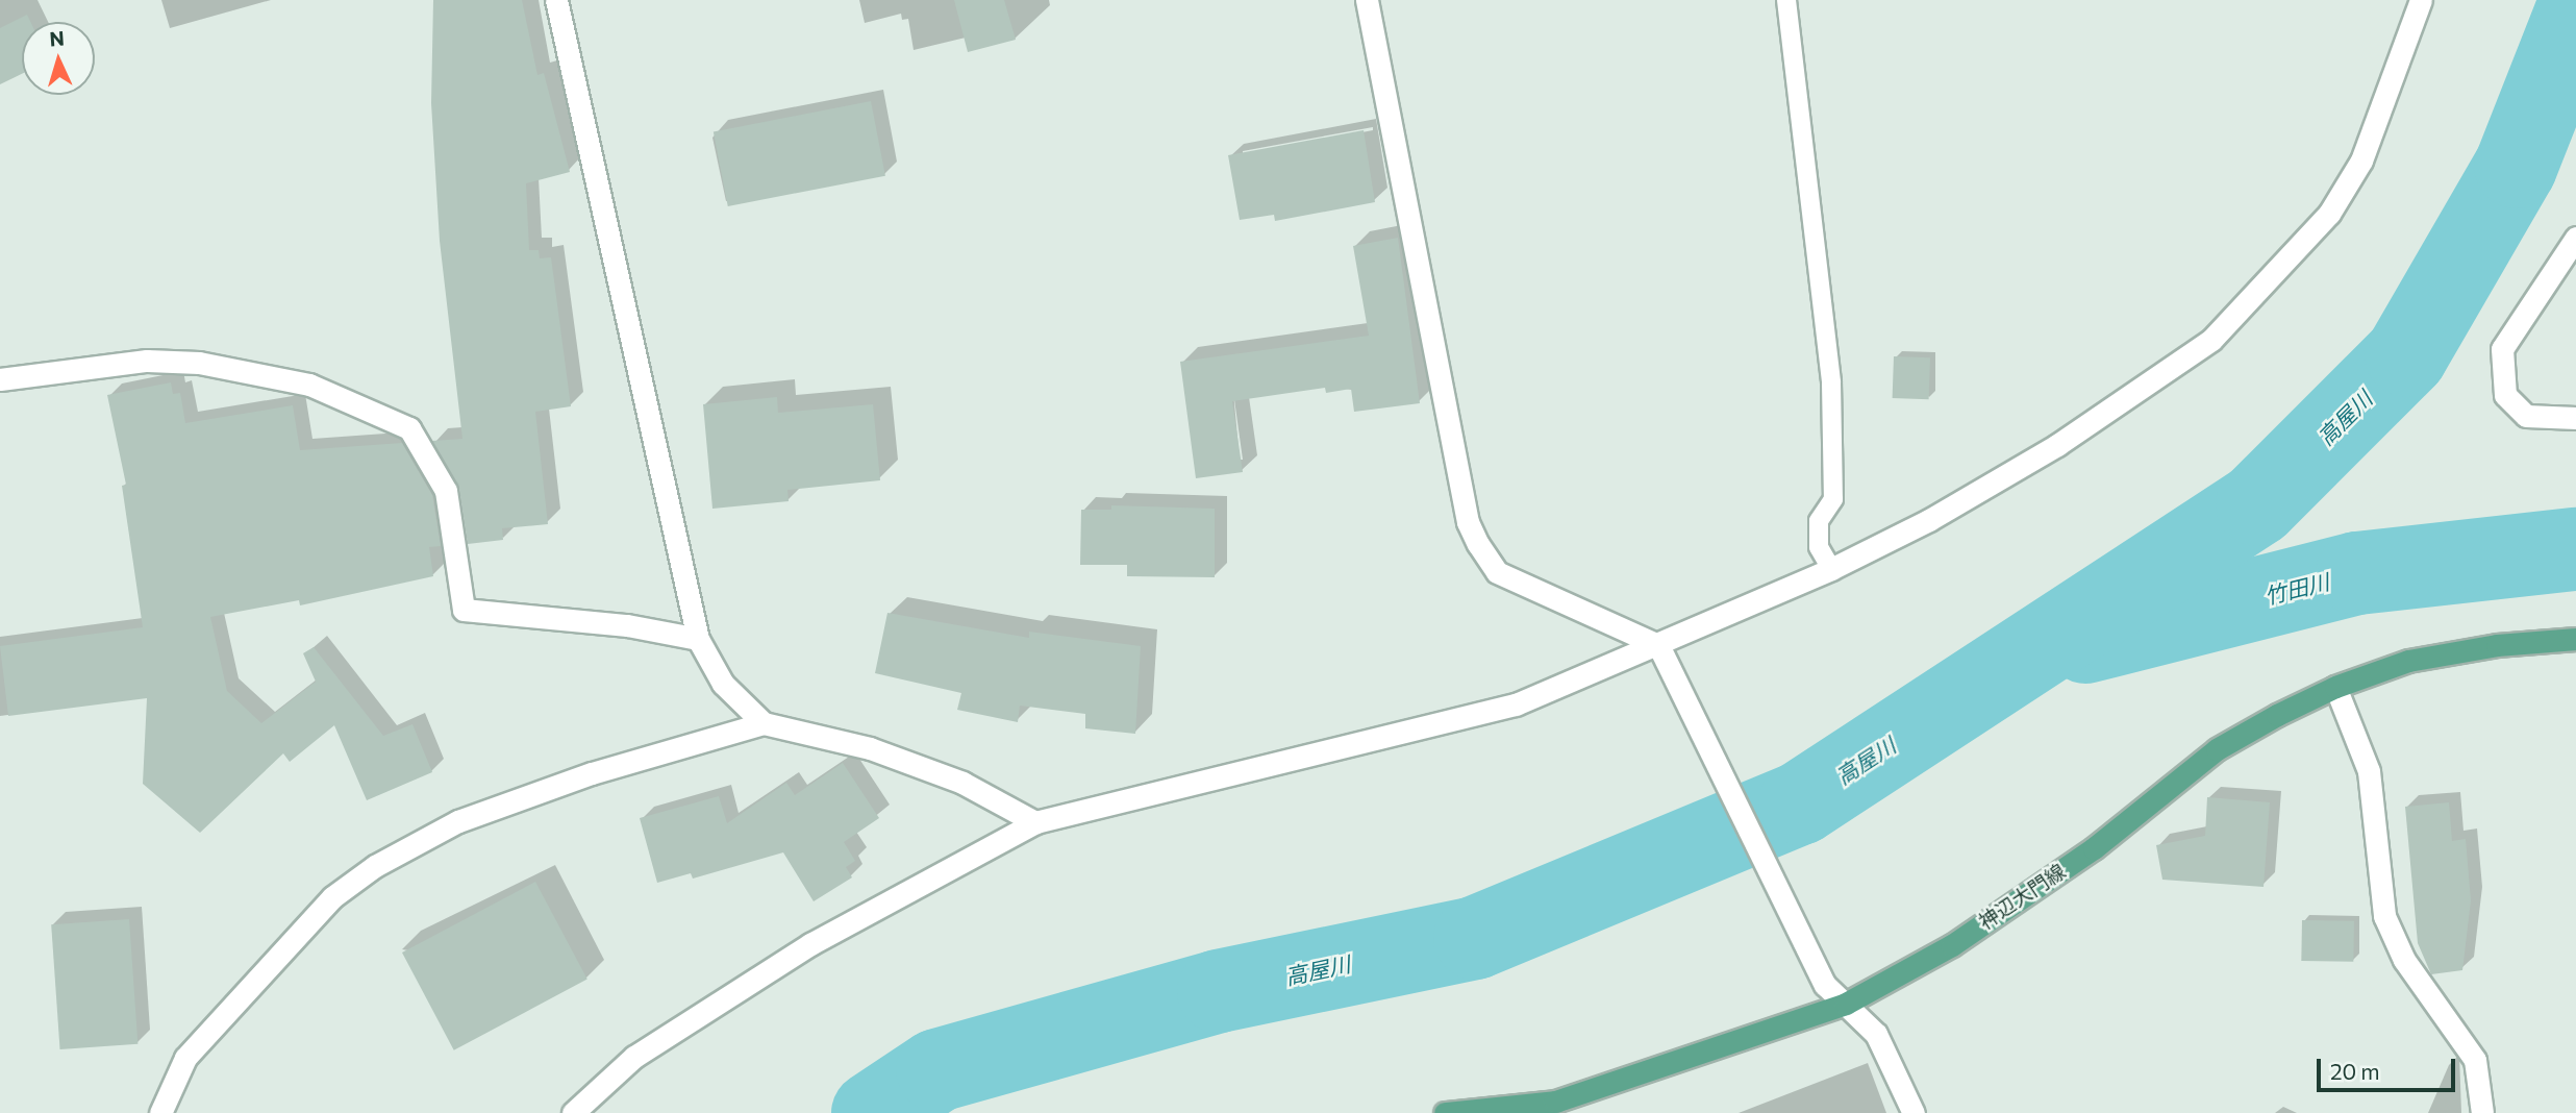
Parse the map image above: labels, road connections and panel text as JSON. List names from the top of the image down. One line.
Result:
{"streets":{"main road":["神辺大門線"]},"water":["高屋川","竹田川"],"scale_bar":"20 m","north":"top"}
